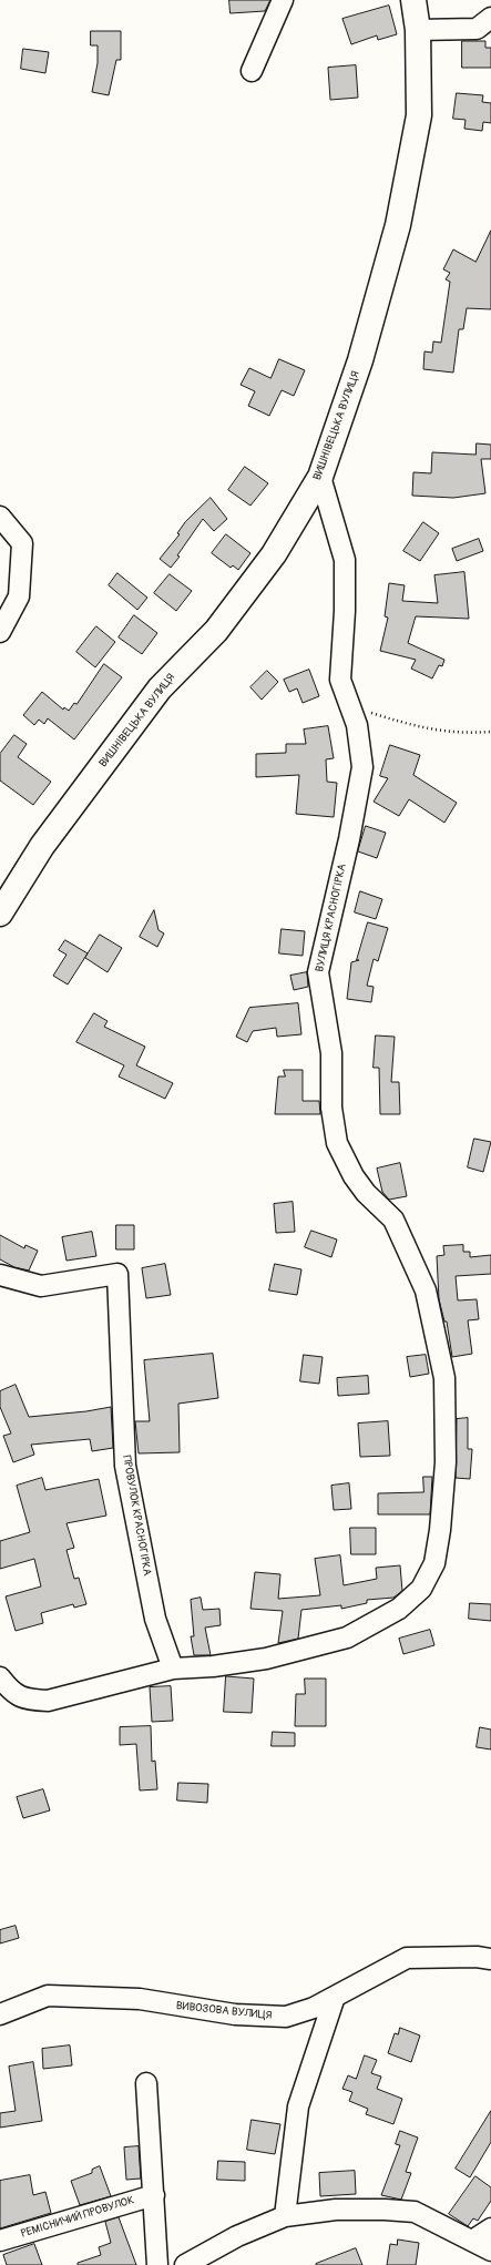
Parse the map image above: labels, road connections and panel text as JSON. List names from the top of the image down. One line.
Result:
{"streets":{"main road":["ВИШНІВЕЦЬКА ВУЛИЦЯ"],"street":["ВУЛИЦЯ КРАСНОГІРКА","ПРОВУЛОК КРАСНОГІРКА","ВИВОЗОВА ВУЛИЦЯ","РЕМІСНИЧИЙ ПРОВУЛОК"]},"crossings":[["ВИШНІВЕЦЬКА ВУЛИЦЯ","ВУЛИЦЯ КРАСНОГІРКА"],["ВУЛИЦЯ КРАСНОГІРКА","ПРОВУЛОК КРАСНОГІРКА"]]}
